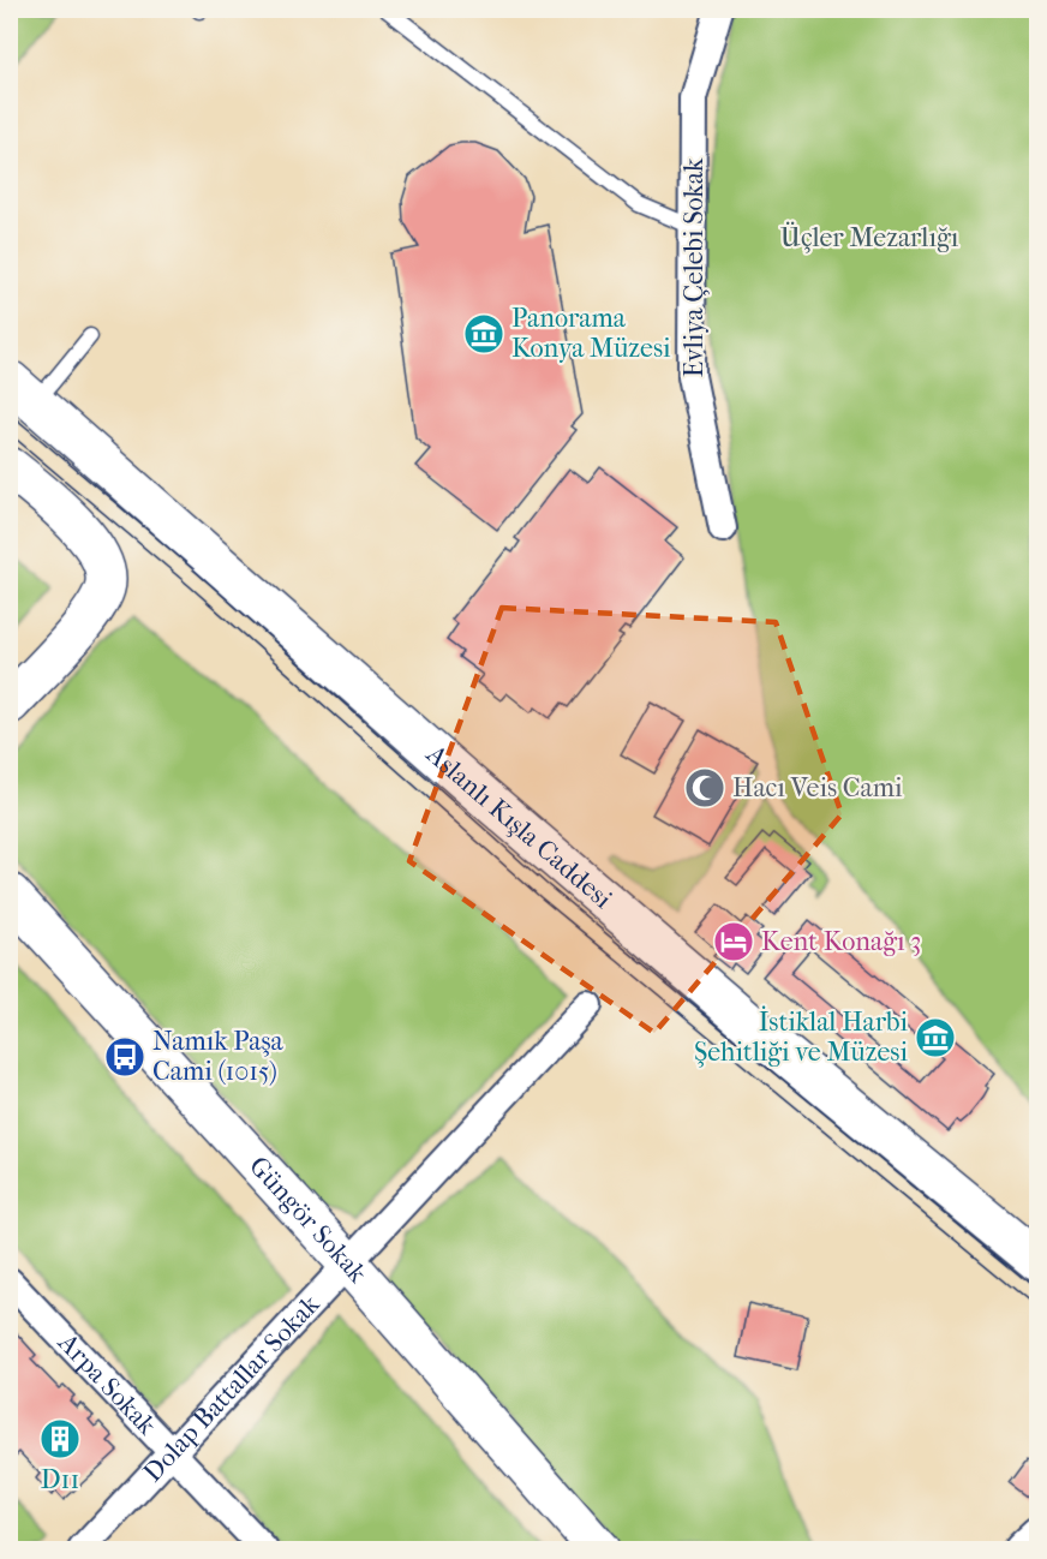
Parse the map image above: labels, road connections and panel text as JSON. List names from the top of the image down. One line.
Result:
{"streets":{"main road":["Aslanlı Kışla Caddesi","Güngör Sokak"],"street":["Evliya Çelebi Sokak","Arpa Sokak","Dolap Battallar Sokak"]},"crossings":[["Güngör Sokak","Dolap Battallar Sokak"],["Arpa Sokak","Dolap Battallar Sokak"]],"parks":["Üçler Mezarlığı"],"places":{"museum":["Panorama Konya Müzesi","İstiklal Harbi Şehitliği ve Müzesi"],"mosque":["Hacı Veis Cami"],"hotel":["Kent Konağı 3"],"bus stop":["Namık Paşa Cami (1015)"],"building":["D11"]}}
